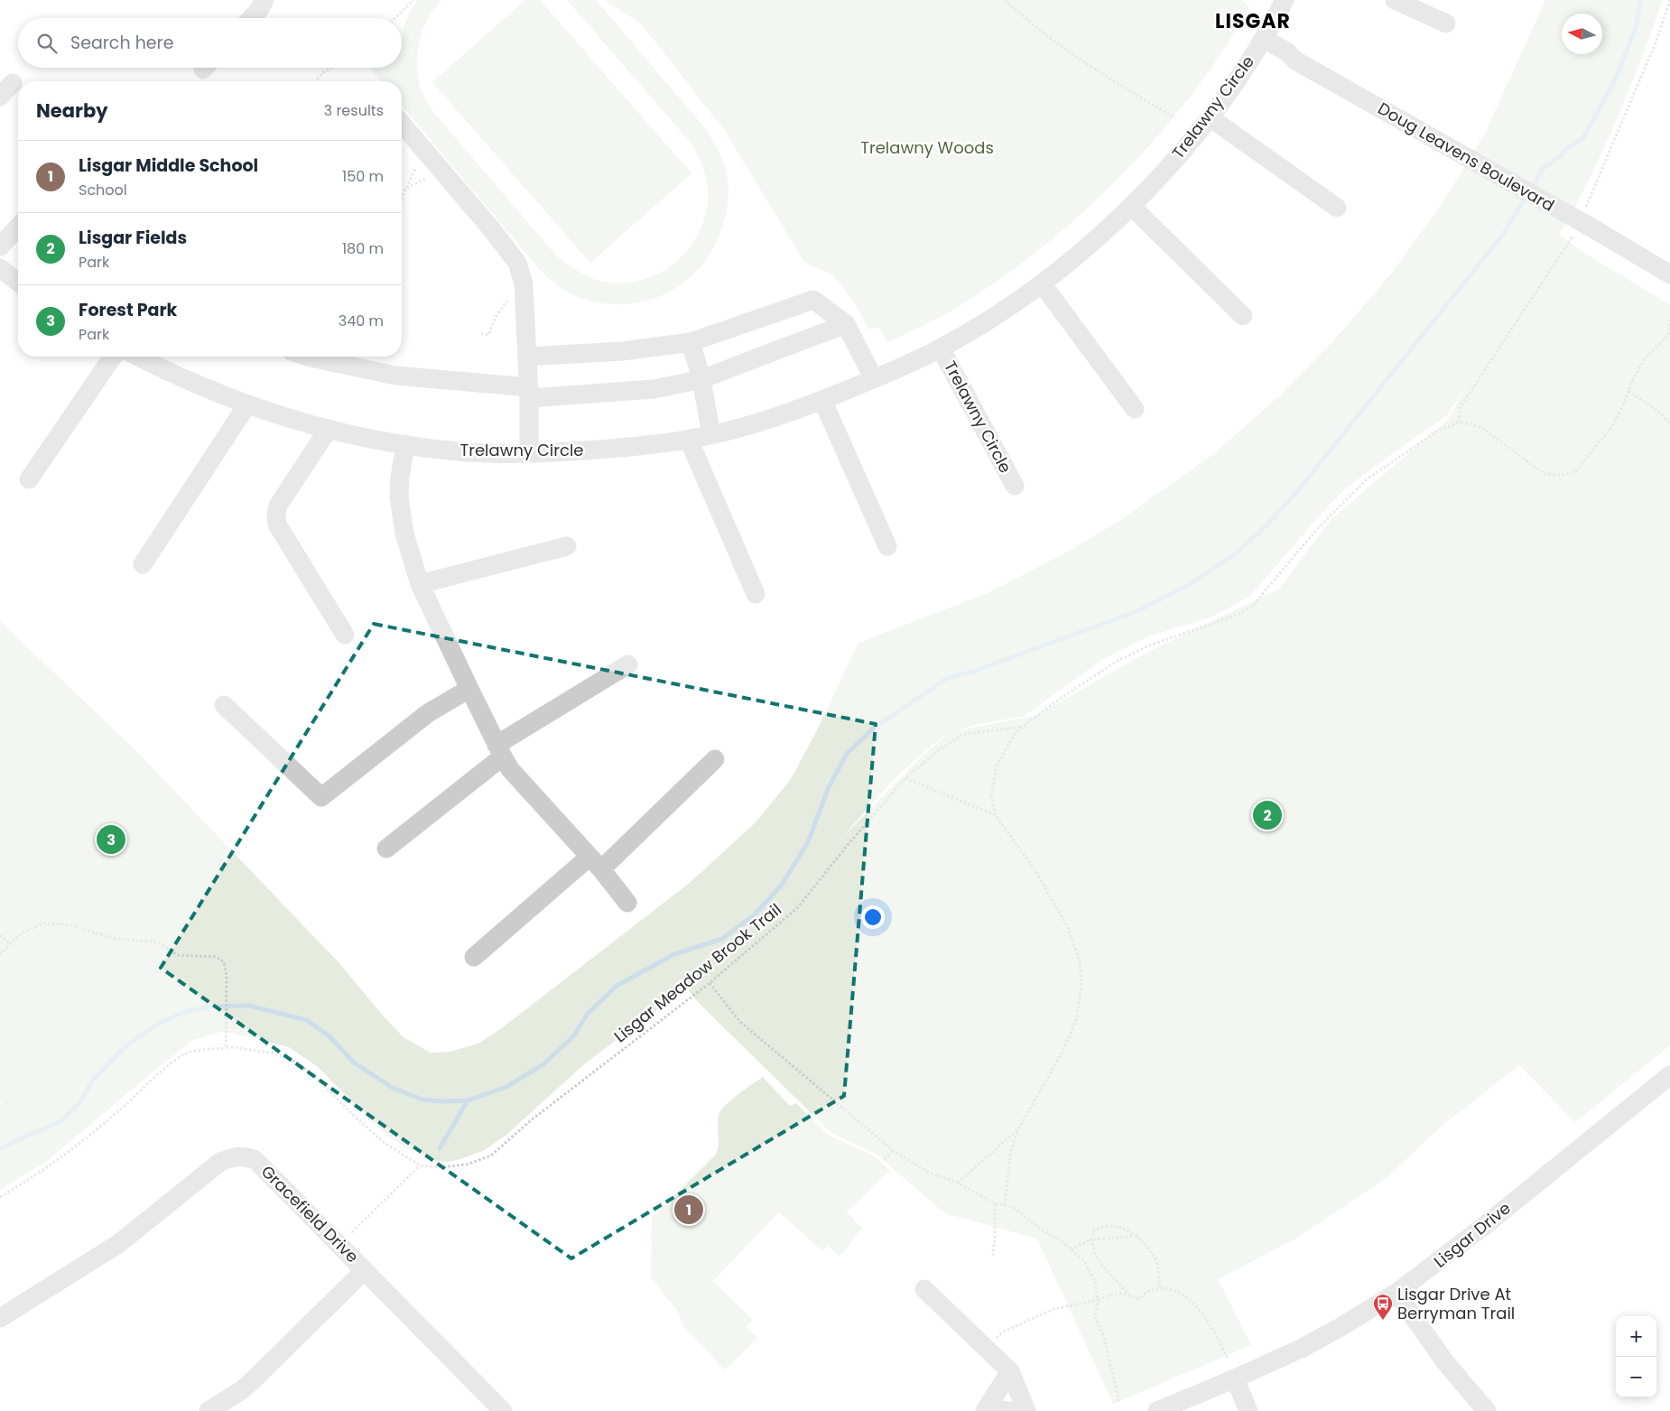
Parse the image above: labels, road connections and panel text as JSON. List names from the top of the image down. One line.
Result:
{"streets":{"street":["Trelawny Circle","Doug Leavens Boulevard","Gracefield Drive","Lisgar Drive"],"path":["Lisgar Meadow Brook Trail"]},"crossings":[["Trelawny Circle","Doug Leavens Boulevard"]],"districts":["LISGAR"],"parks":["Trelawny Woods"],"places":{"bus stop":["Lisgar Drive At Berryman Trail"]},"north":"left","page":{"search":"Search here","heading":["Nearby","3 results"],"list":[{"mark":"1","name":"Lisgar Middle School","note":"School","value":"150 m"},{"mark":"2","name":"Lisgar Fields","note":"Park","value":"180 m"},{"mark":"3","name":"Forest Park","note":"Park","value":"340 m"}],"pins":["2","3","1"],"map_buttons":["+","−"]}}
